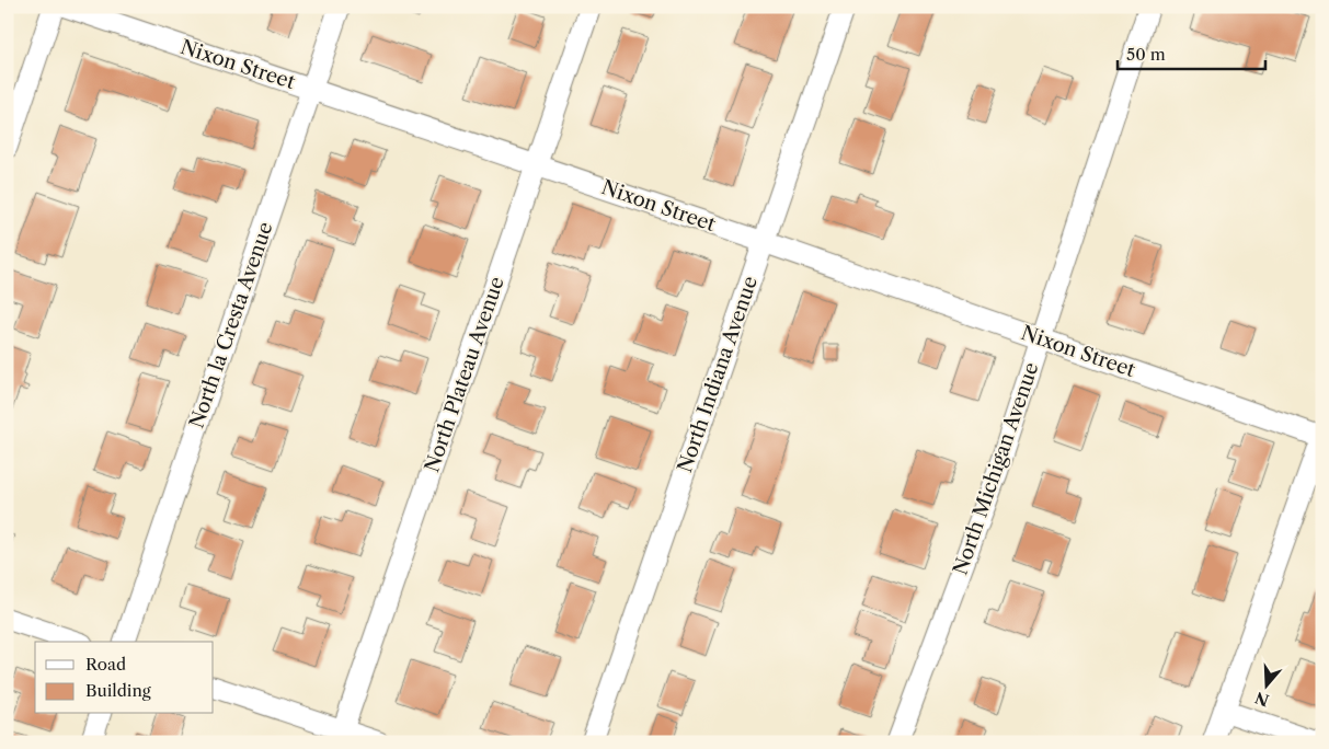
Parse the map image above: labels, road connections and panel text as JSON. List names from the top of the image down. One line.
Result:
{"streets":{"street":["Nixon Street","North la Cresta Avenue","North Plateau Avenue","North Indiana Avenue","North Michigan Avenue"]},"crossings":[["Nixon Street","North la Cresta Avenue"],["Nixon Street","North Plateau Avenue"],["Nixon Street","North Indiana Avenue"],["Nixon Street","North Michigan Avenue"]],"legend":["Road","Building"],"scale_bar":"50 m","north":"bottom"}
